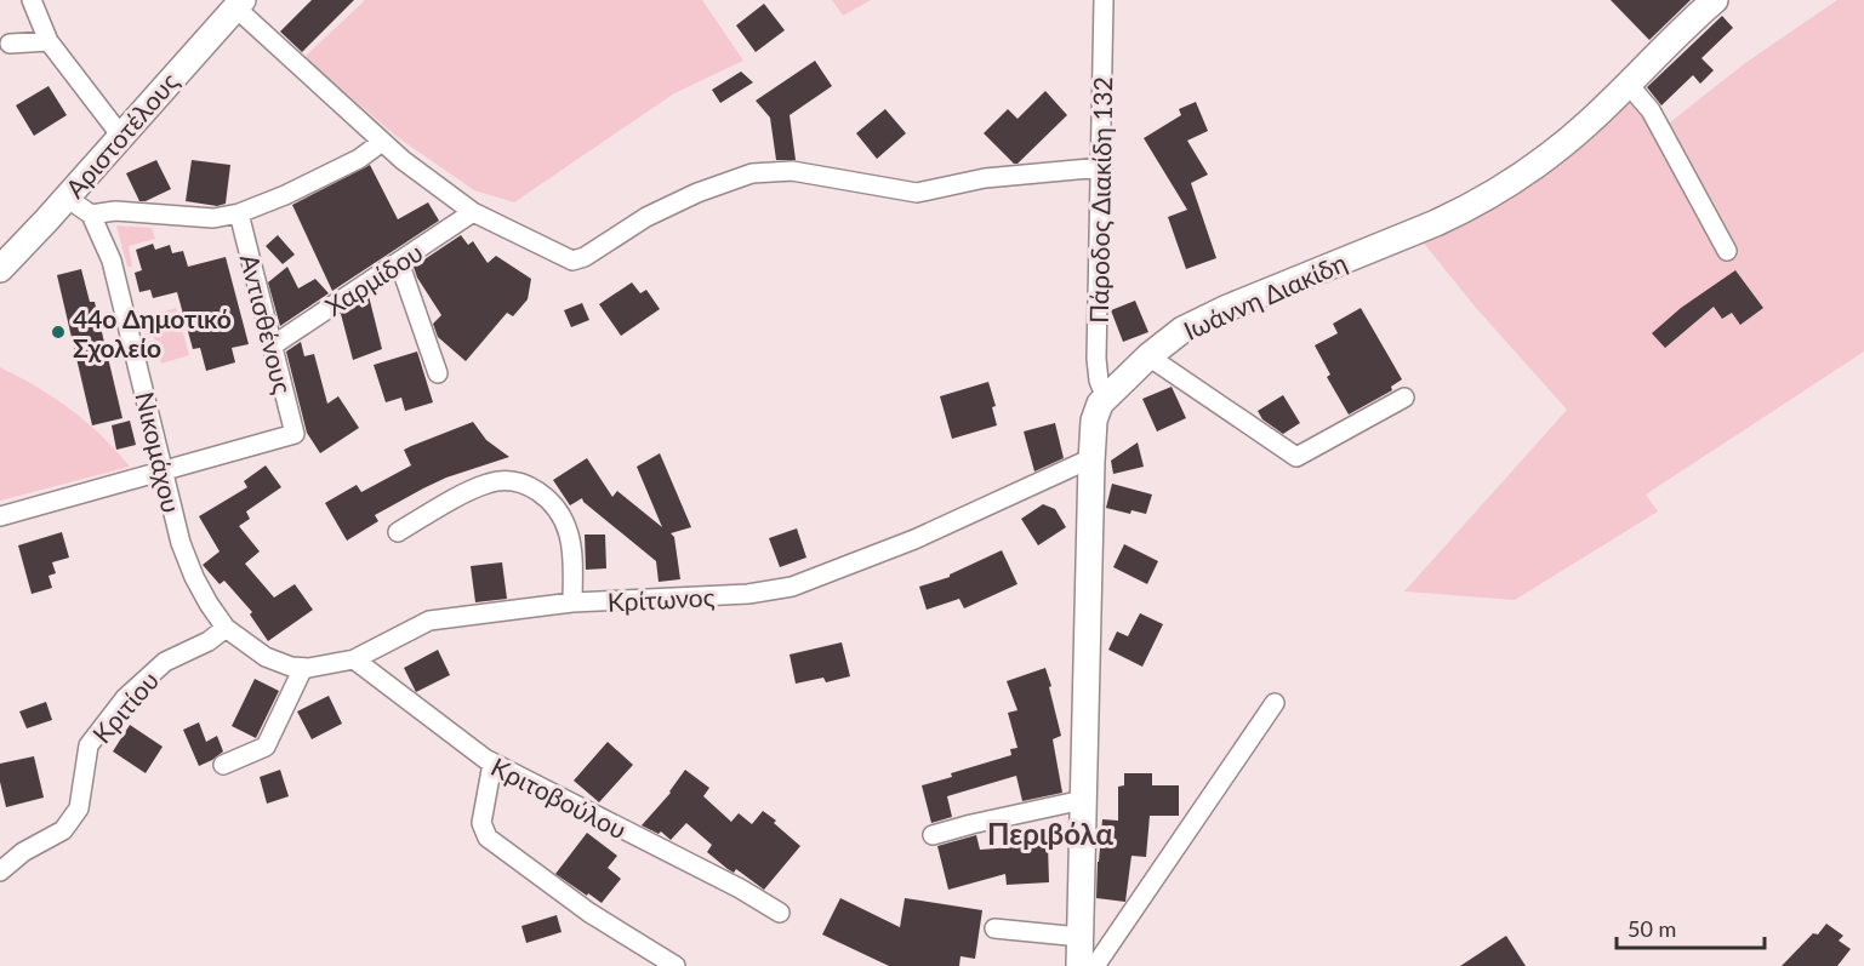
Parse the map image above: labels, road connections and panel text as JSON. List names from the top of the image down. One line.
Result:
{"streets":{"street":["Αριστοτέλους","Πάροδος Διακίδη 132","Χαρμίδου","Ιωάννη Διακίδη","Αντισθένους","Νικομάχου","Κρίτωνος","Κριτίου","Κριτοβούλου"]},"crossings":[["Πάροδος Διακίδη 132","Ιωάννη Διακίδη"],["Χαρμίδου","Αντισθένους"],["Ιωάννη Διακίδη","Κρίτωνος"],["Αντισθένους","Νικομάχου"],["Νικομάχου","Κρίτωνος"],["Νικομάχου","Κριτίου"],["Κρίτωνος","Κριτίου"],["Κρίτωνος","Κριτοβούλου"]],"districts":["Περιβόλα"],"places":["44ο Δημοτικό Σχολείο"],"scale_bar":"50 m"}
